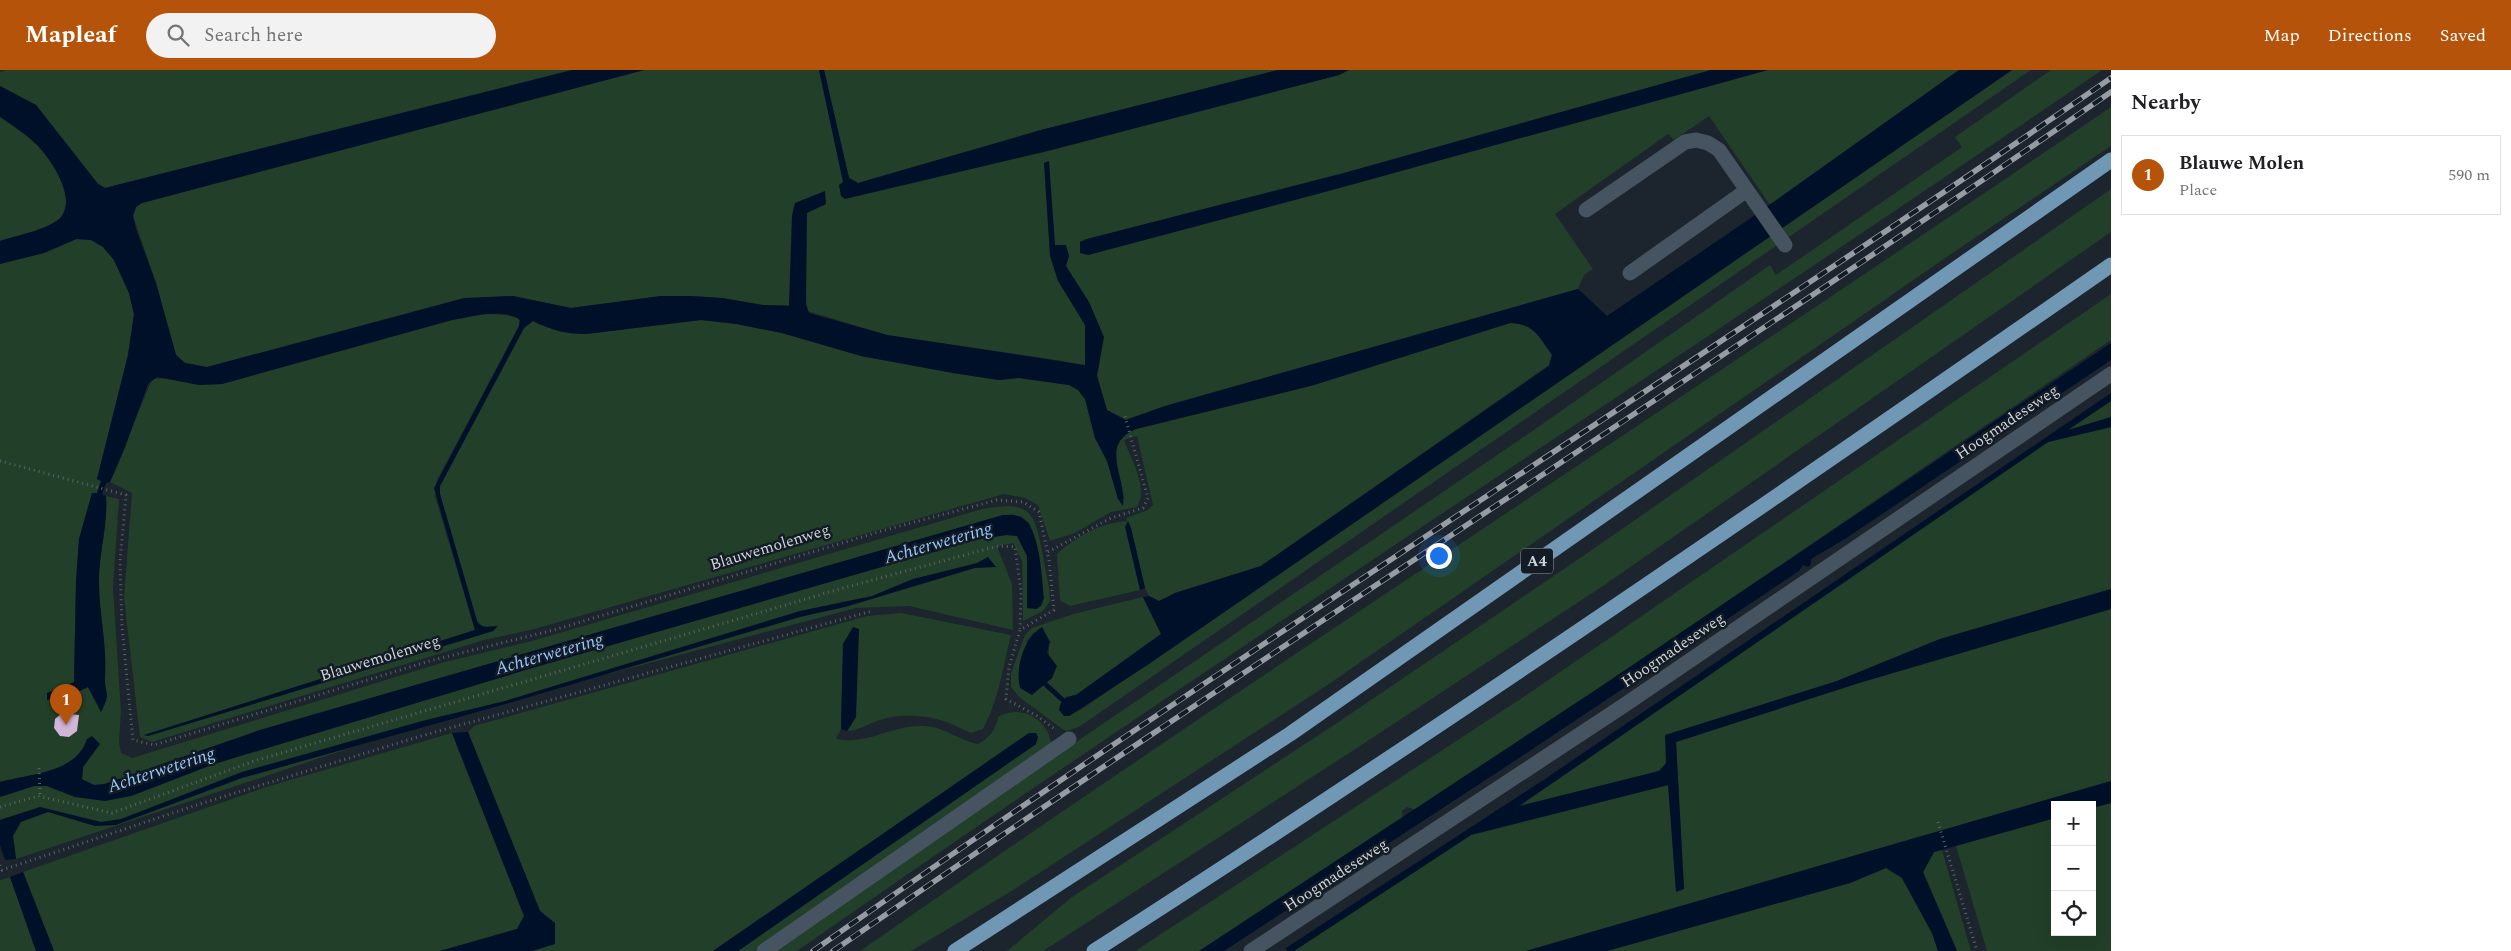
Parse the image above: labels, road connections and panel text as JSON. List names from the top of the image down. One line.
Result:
{"streets":{"highway":["A4"],"street":["Hoogmadeseweg"],"path":["Blauwemolenweg"]},"water":["Achterwetering"],"page":{"header":"Mapleaf","search":"Search here","nav":["Map","Directions","Saved"],"heading":"Nearby","list":[{"mark":"1","name":"Blauwe Molen","note":"Place","value":"590 m"}],"pins":"1","map_buttons":["+","−"]}}
